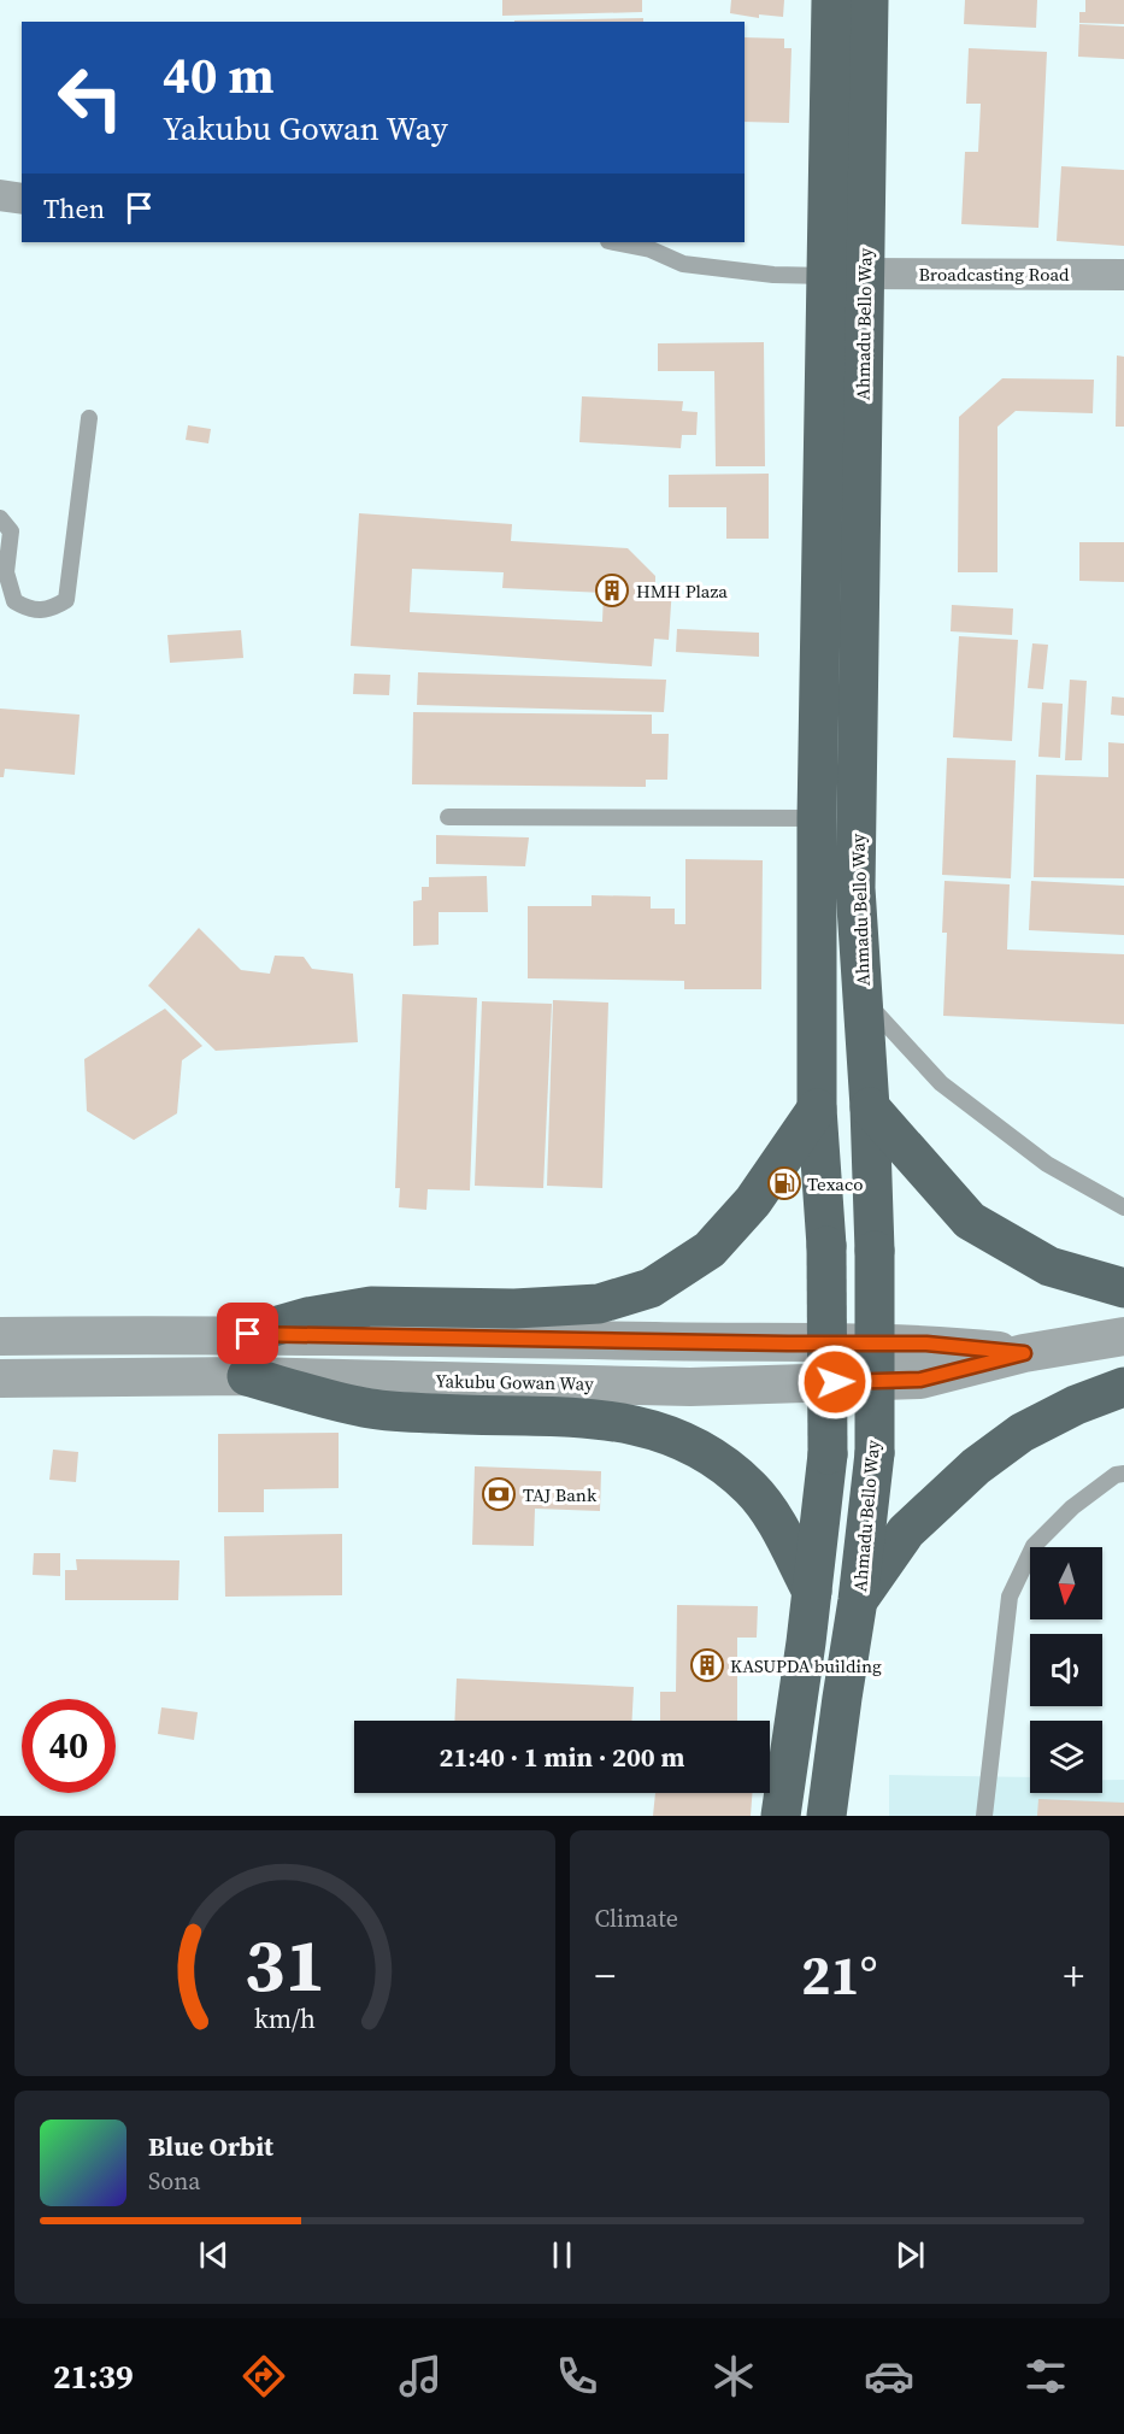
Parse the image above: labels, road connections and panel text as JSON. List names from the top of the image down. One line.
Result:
{"streets":{"main road":["Ahmadu Bello Way"],"street":["Broadcasting Road","Yakubu Gowan Way"]},"crossings":[["Broadcasting Road","Ahmadu Bello Way"]],"places":{"building":["HMH Plaza","KASUPDA building"],"fuel station":["Texaco"],"bank":["TAJ Bank"]},"north":"bottom","page":{"turn":["40 m","Yakubu Gowan Way"],"then":"Then","limit":"40","trip":"21:40 · 1 min · 200 m","tile":"Climate","heat":["−","21°","+"],"song":["Blue Orbit","Sona"],"tabs":"21:39","gauge":["31","km/h"]}}
